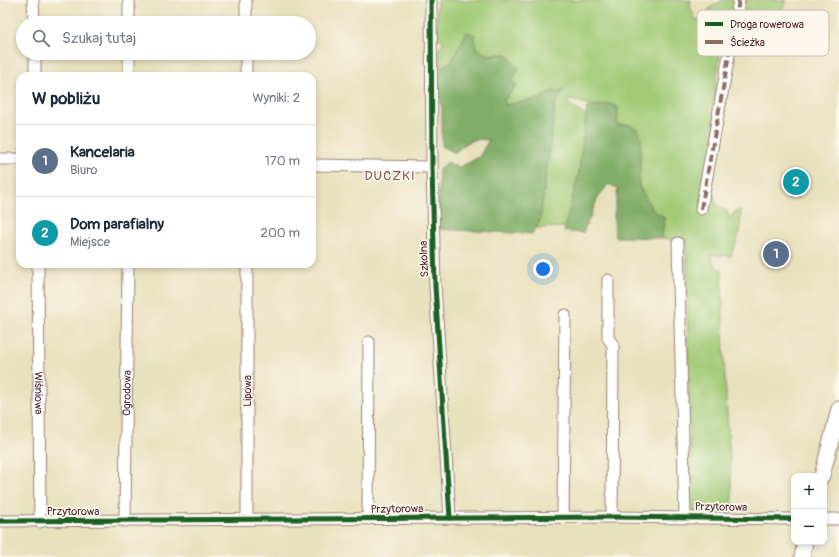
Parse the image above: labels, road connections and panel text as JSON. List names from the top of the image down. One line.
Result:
{"streets":{"street":["Szkolna","Lipowa","Wiśniowa","Ogrodowa","Przytorowa"]},"crossings":[["Szkolna","Przytorowa"],["Lipowa","Przytorowa"],["Wiśniowa","Przytorowa"],["Ogrodowa","Przytorowa"]],"districts":["DUCZKI"],"legend":["Droga rowerowa","Ścieżka"],"page":{"search":"Szukaj tutaj","heading":["W pobliżu","Wyniki: 2"],"list":[{"mark":"1","name":"Kancelaria","note":"Biuro","value":"170 m"},{"mark":"2","name":"Dom parafialny","note":"Miejsce","value":"200 m"}],"pins":["2","1"],"map_buttons":["+","−"]}}
